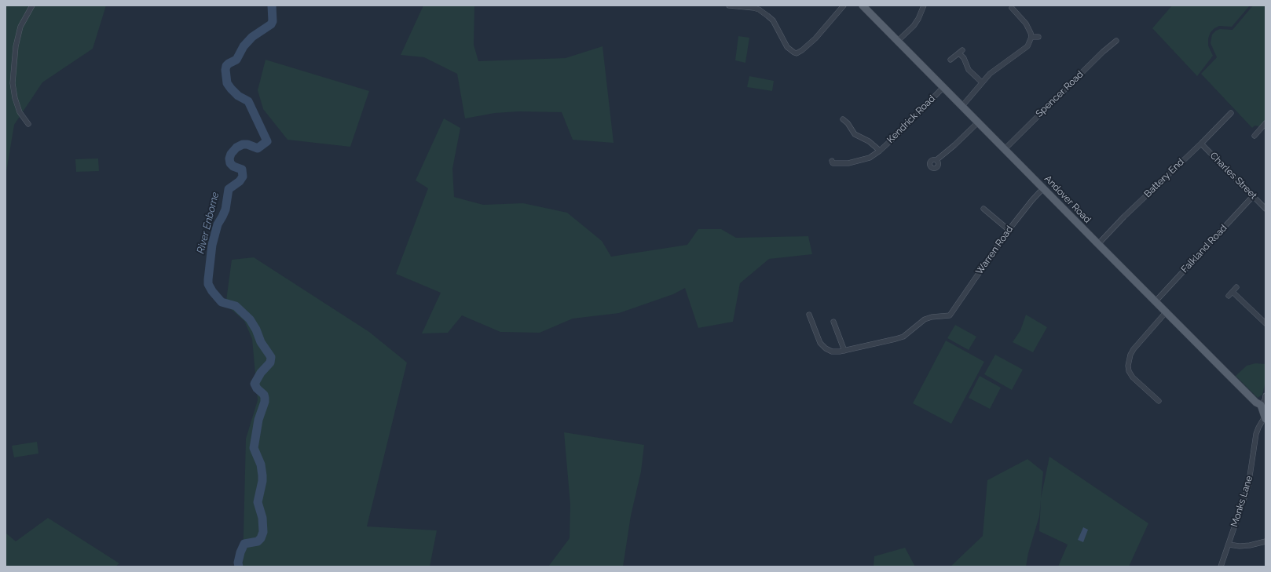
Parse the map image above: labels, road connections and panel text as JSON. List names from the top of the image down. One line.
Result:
{"streets":{"main road":["Andover Road"],"street":["Spencer Road","Kendrick Road","Charles Street","Battery End","Falkland Road","Warren Road","Monks Lane"]},"crossings":[["Spencer Road","Andover Road"],["Kendrick Road","Andover Road"],["Charles Street","Battery End"],["Charles Street","Falkland Road"],["Battery End","Andover Road"],["Andover Road","Falkland Road"],["Andover Road","Warren Road"]],"water":["River Enborne"]}
